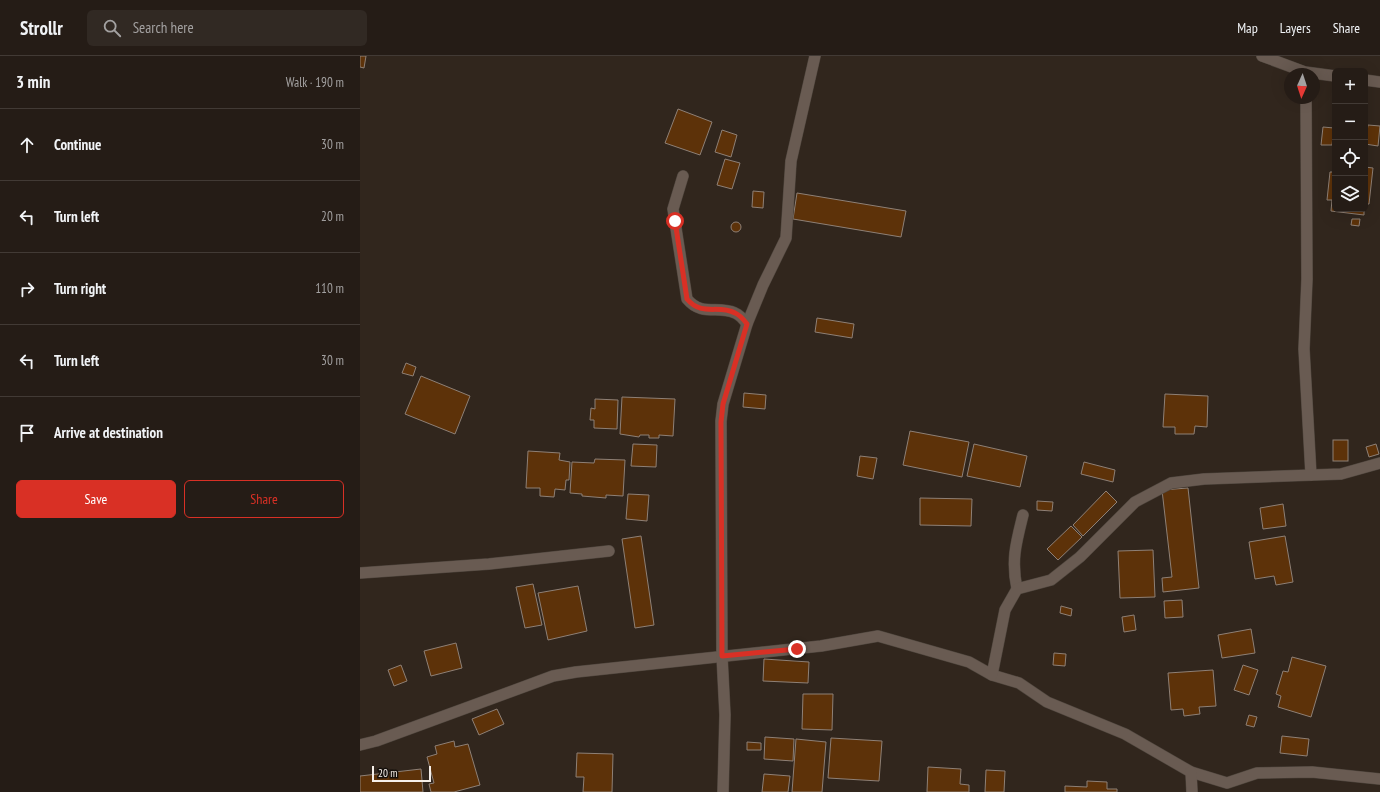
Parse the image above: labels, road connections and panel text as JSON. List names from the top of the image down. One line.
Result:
{"scale_bar":"20 m","north":"bottom","page":{"header":"Strollr","search":"Search here","nav":["Map","Layers","Share"],"heading":["3 min","Walk · 190 m"],"map_buttons":["+","−"],"list":[["Continue","30 m"],["Turn left","20 m"],["Turn right","110 m"],["Turn left","30 m"],"Arrive at destination"],"buttons":["Save","Share"],"scale":"20 m"}}
